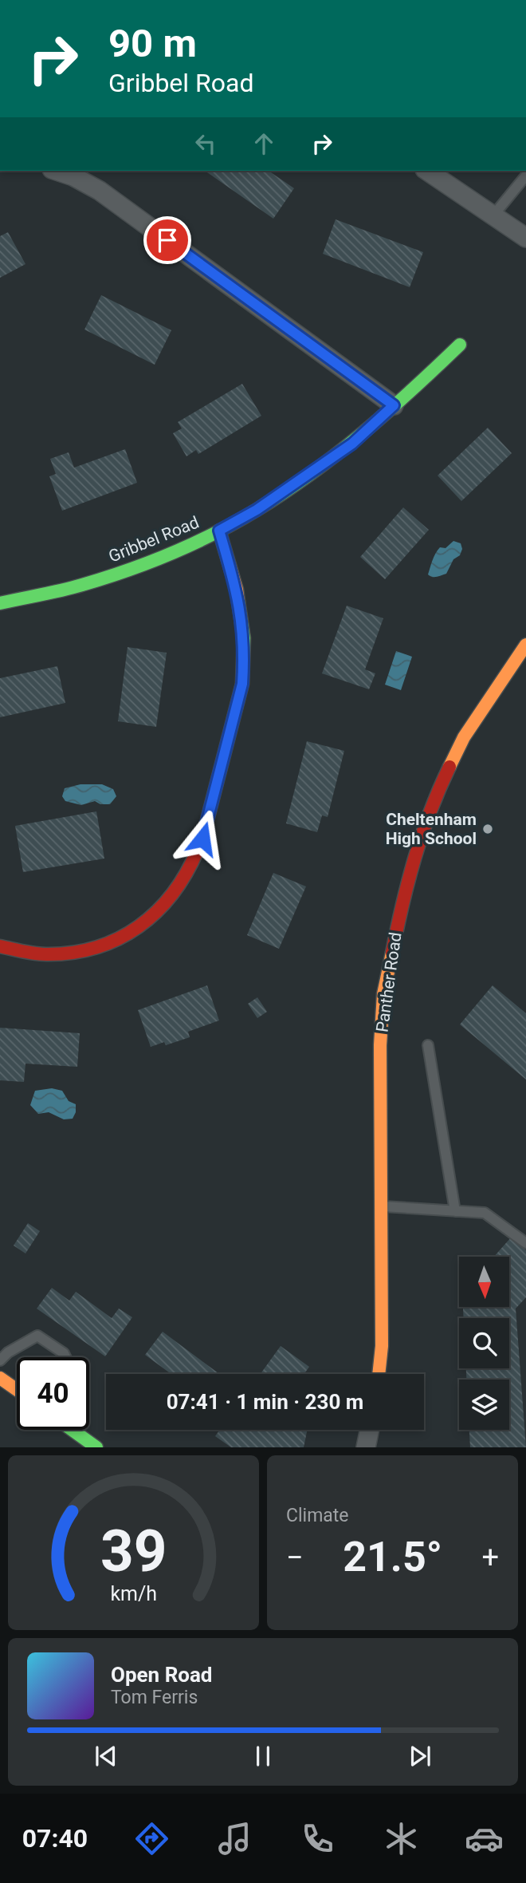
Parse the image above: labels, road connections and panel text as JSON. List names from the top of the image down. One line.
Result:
{"streets":{"street":["Gribbel Road","Panther Road"]},"places":["Cheltenham High School"],"north":"bottom","page":{"turn":["90 m","Gribbel Road"],"limit":"40","trip":"07:41 · 1 min · 230 m","tile":"Climate","heat":["−","21.5°","+"],"song":["Open Road","Tom Ferris"],"tabs":"07:40","gauge":["39","km/h"]}}
